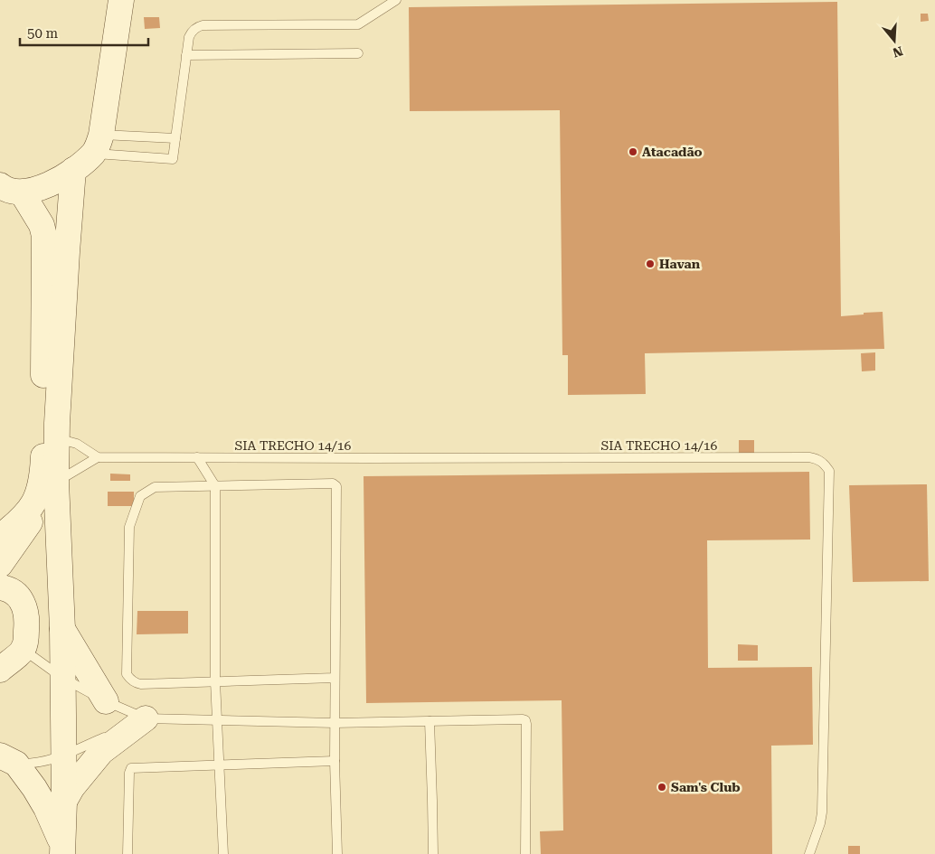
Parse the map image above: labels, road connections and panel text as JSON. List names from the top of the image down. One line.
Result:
{"streets":{"lane":["SIA TRECHO 14/16"]},"places":["Atacadão","Havan","Sam's Club"],"scale_bar":"50 m","north":"bottom"}
